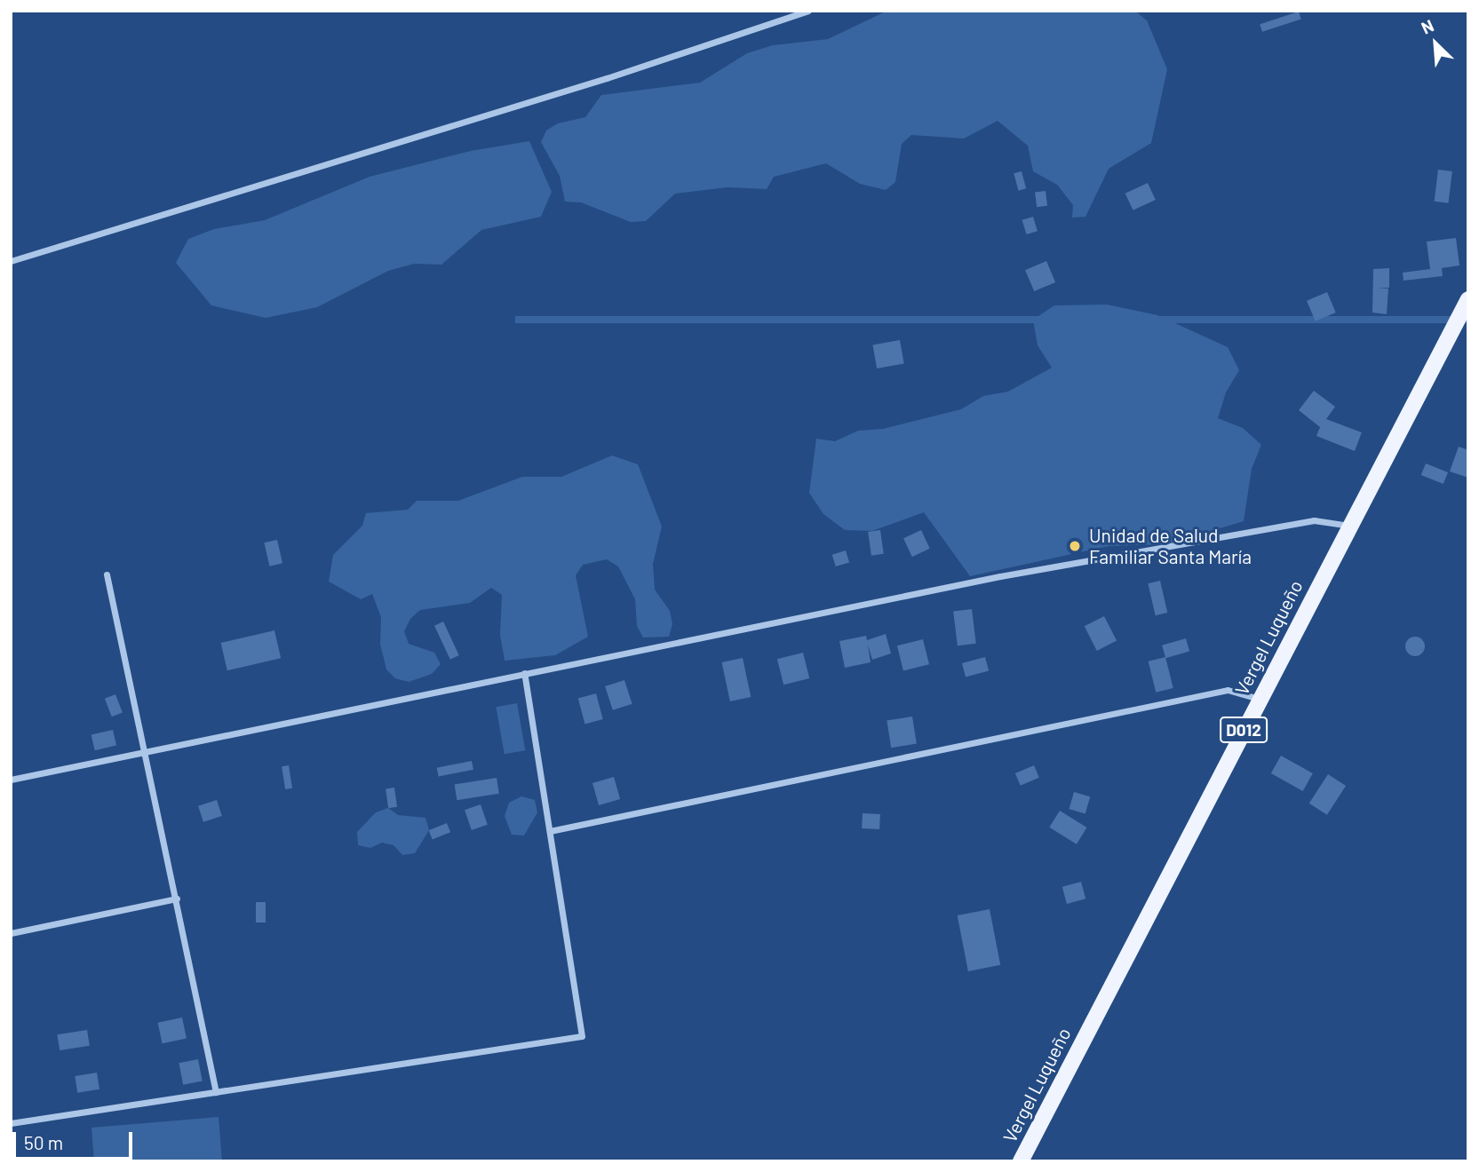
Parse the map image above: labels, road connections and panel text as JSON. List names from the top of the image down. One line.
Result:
{"streets":{"main road":["Vergel Luqueño","D012"]},"places":["Unidad de Salud Familiar Santa María"],"scale_bar":"50 m","north":"top left"}
